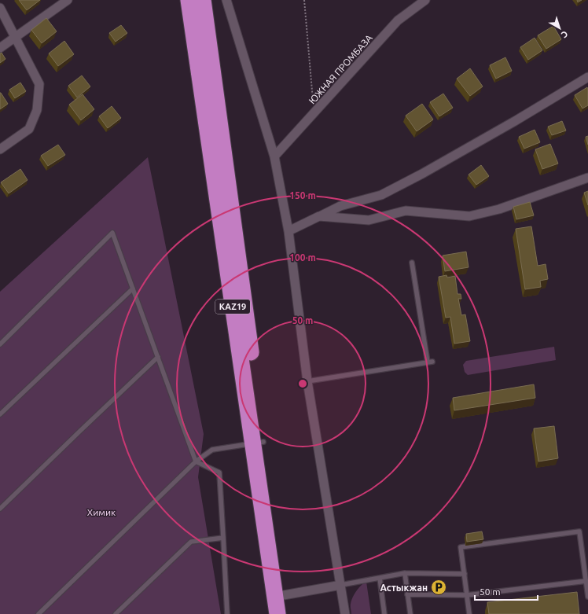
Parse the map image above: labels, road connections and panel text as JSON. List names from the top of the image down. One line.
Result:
{"streets":{"highway":["KAZ19"],"street":["ЮЖНАЯ ПРОМБАЗА"]},"parks":["Химик"],"places":{"parking":["Астыкжан"]},"scale_bar":"50 m","north":"bottom right","rings":["150 m","100 m","50 m"]}
